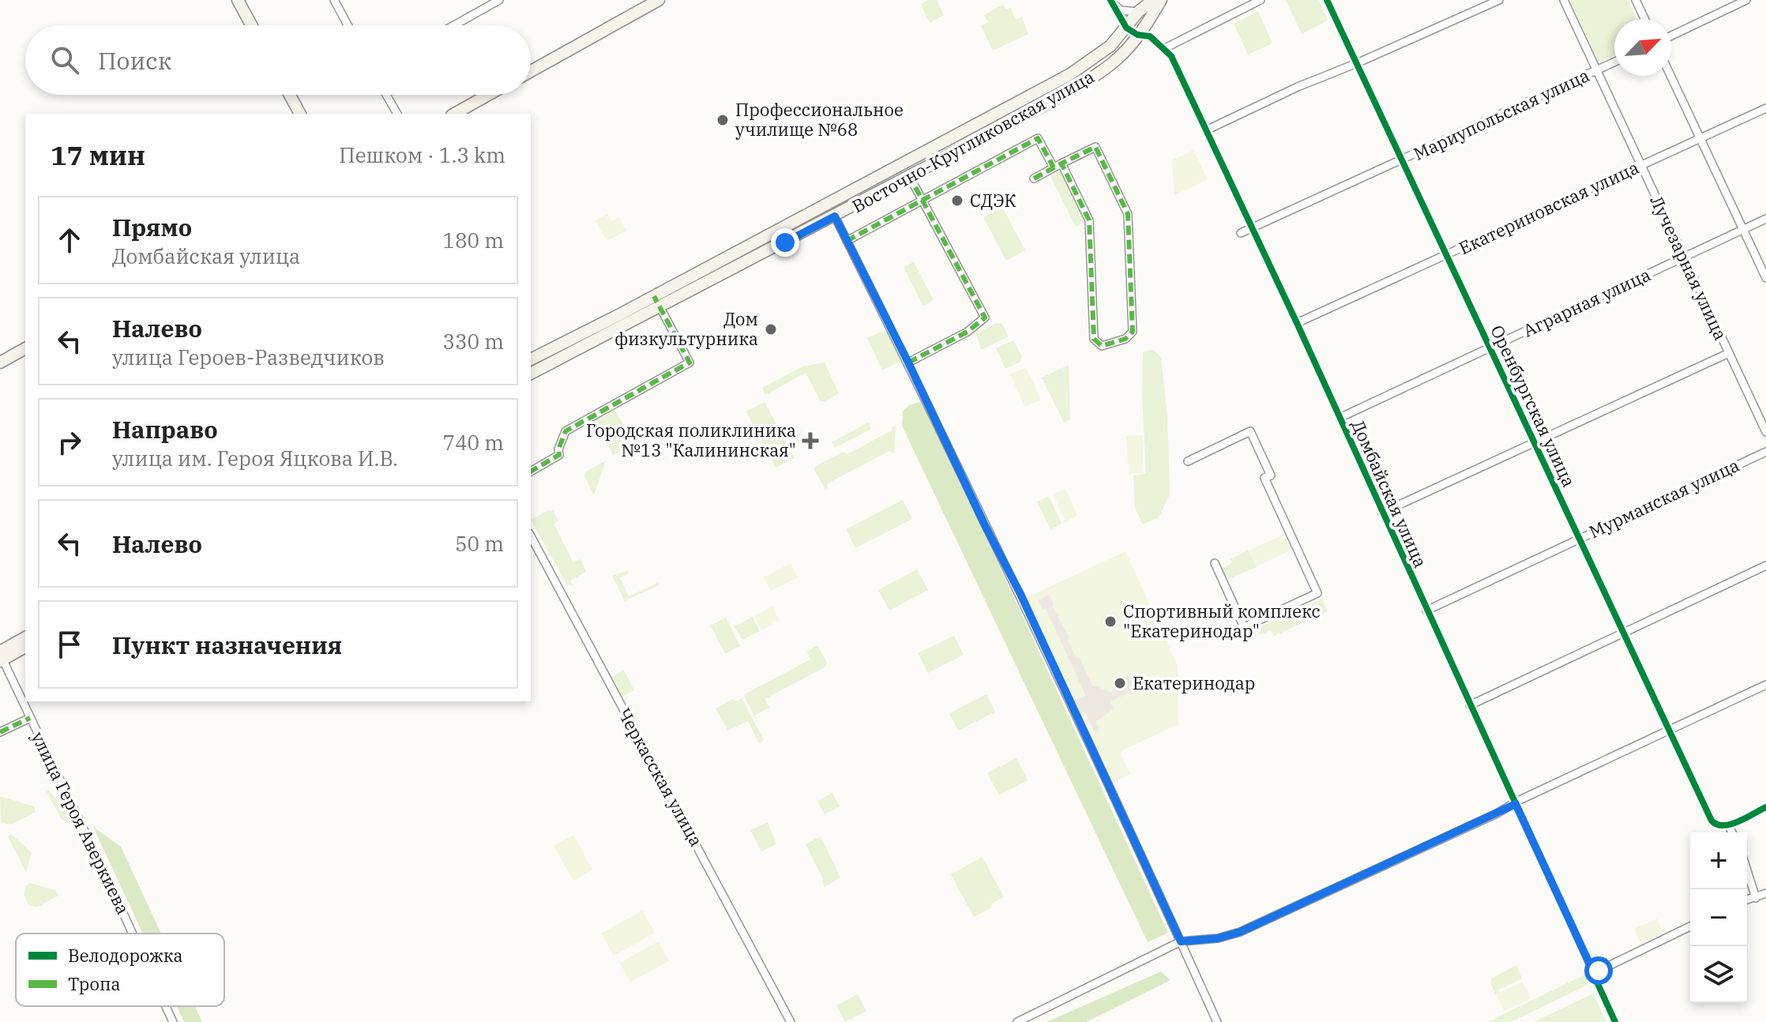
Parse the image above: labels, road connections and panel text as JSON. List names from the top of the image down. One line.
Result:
{"streets":{"street":["Мариупольская улица","Восточно-Кругликовская улица","Екатериновская улица","Лучезарная улица","Аграрная улица","Оренбургская улица","Домбайская улица","Мурманская улица","Черкасская улица","улица Героя Аверкиева"]},"crossings":[["Мариупольская улица","Лучезарная улица"],["Мариупольская улица","Оренбургская улица"],["Мариупольская улица","Домбайская улица"],["Екатериновская улица","Лучезарная улица"],["Екатериновская улица","Оренбургская улица"],["Екатериновская улица","Домбайская улица"],["Лучезарная улица","Аграрная улица"],["Аграрная улица","Оренбургская улица"],["Аграрная улица","Домбайская улица"],["Оренбургская улица","Мурманская улица"],["Домбайская улица","Мурманская улица"]],"places":{"other":["Профессиональное училище №68","СДЭК","Дом физкультурника","Спортивный комплекс \"Екатеринодар\"","Екатеринодар"],"health":["Городская поликлиника №13 \"Калининская\""]},"legend":["Велодорожка","Тропа"],"north":"top right","page":{"search":"Поиск","heading":["17 мин","Пешком · 1.3 km"],"list":[["Прямо","Домбайская улица","180 m"],["Налево","улица Героев-Разведчиков","330 m"],["Направо","улица им. Героя Яцкова И.В.","740 m"],["Налево","50 m"],"Пункт назначения"],"map_buttons":["+","−"]}}
